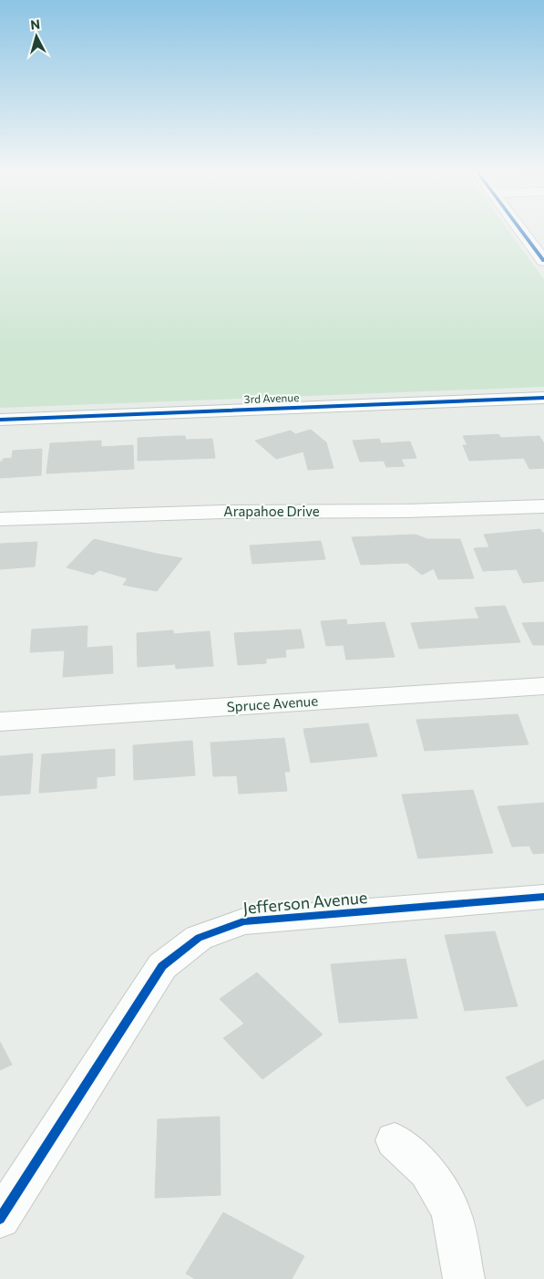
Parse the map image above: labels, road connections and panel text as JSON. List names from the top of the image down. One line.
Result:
{"streets":{"street":["3rd Avenue","Arapahoe Drive","Spruce Avenue","Jefferson Avenue"]},"north":"top"}
